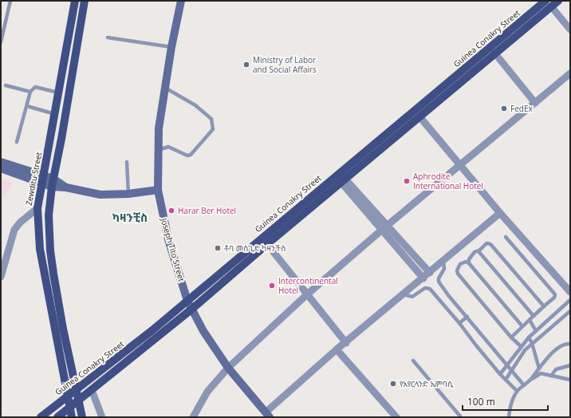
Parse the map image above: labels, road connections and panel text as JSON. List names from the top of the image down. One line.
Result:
{"streets":{"main road":["Guinea Conakry Street","Zewditu Street","Joseph Tito Street"]},"crossings":[["Guinea Conakry Street","Zewditu Street"],["Guinea Conakry Street","Joseph Tito Street"]],"districts":["ካዛንቺስ"],"places":["Ministry of Labor and Social Affairs","FedEx","Aphrodite International Hotel","Harar Ber Hotel","ቶባ መስጊድ ካዛንችስ","Intercontinental Hotel","የአየርላንድ ኤምባሲ"],"scale_bar":"100 m"}
